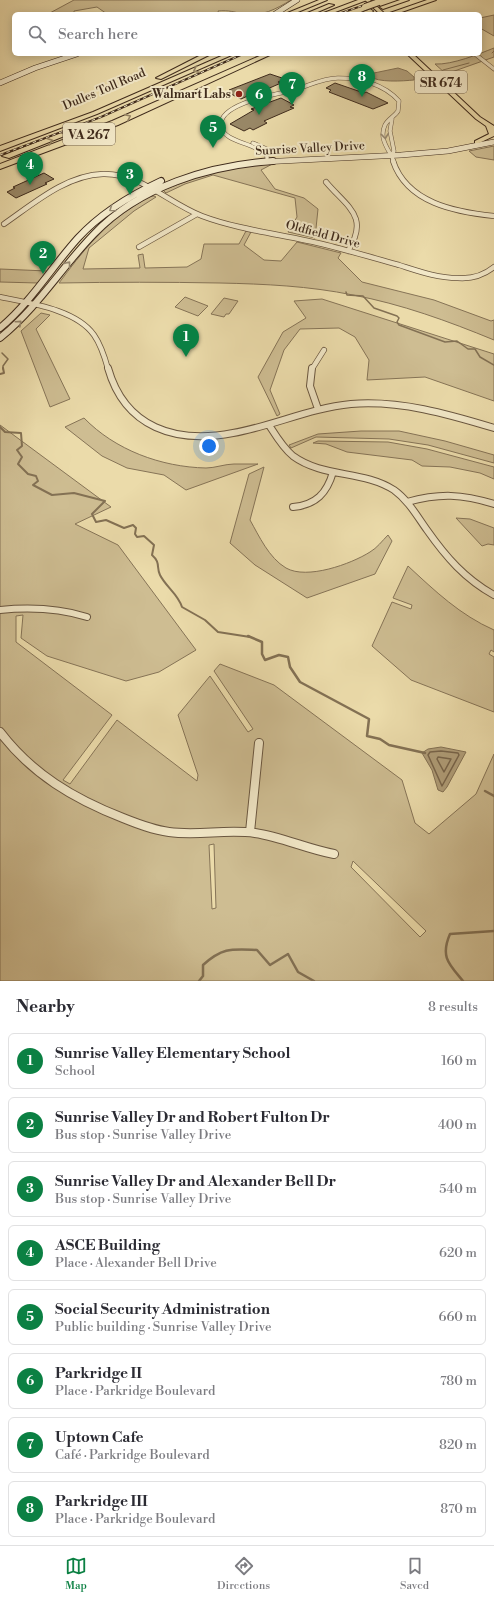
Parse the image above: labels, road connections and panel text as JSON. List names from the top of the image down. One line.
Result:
{"streets":{"highway":["Dulles Toll Road","VA 267"],"main road":["SR 674","Sunrise Valley Drive"],"street":["Oldfield Drive"]},"crossings":[["Sunrise Valley Drive","Oldfield Drive"]],"places":["Walmart Labs"],"page":{"search":"Search here","pins":["8","7","6","5","4","3","2","1"],"heading":["Nearby","8 results"],"list":[{"mark":"1","name":"Sunrise Valley Elementary School","note":"School","value":"160 m"},{"mark":"2","name":"Sunrise Valley Dr and Robert Fulton Dr","note":"Bus stop · Sunrise Valley Drive","value":"400 m"},{"mark":"3","name":"Sunrise Valley Dr and Alexander Bell Dr","note":"Bus stop · Sunrise Valley Drive","value":"540 m"},{"mark":"4","name":"ASCE Building","note":"Place · Alexander Bell Drive","value":"620 m"},{"mark":"5","name":"Social Security Administration","note":"Public building · Sunrise Valley Drive","value":"660 m"},{"mark":"6","name":"Parkridge II","note":"Place · Parkridge Boulevard","value":"780 m"},{"mark":"7","name":"Uptown Cafe","note":"Café · Parkridge Boulevard","value":"820 m"},{"mark":"8","name":"Parkridge III","note":"Place · Parkridge Boulevard","value":"870 m"}],"nav":["Map","Directions","Saved"]}}
